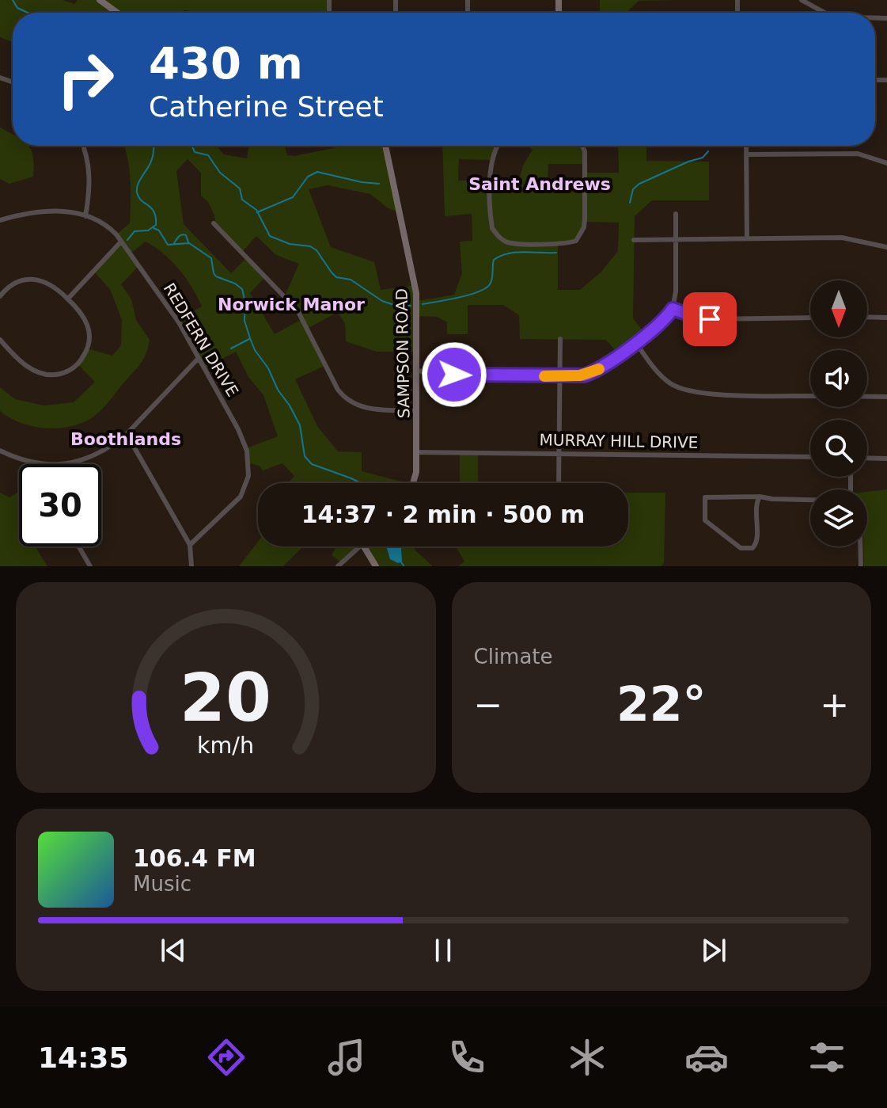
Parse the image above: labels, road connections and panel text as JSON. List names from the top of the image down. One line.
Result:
{"streets":{"street":["REDFERN DRIVE","SAMPSON ROAD","MURRAY HILL DRIVE"]},"crossings":[["SAMPSON ROAD","MURRAY HILL DRIVE"]],"districts":["Saint Andrews","Norwick Manor","Boothlands"],"north":"bottom","page":{"turn":["430 m","Catherine Street"],"limit":"30","trip":"14:37 · 2 min · 500 m","tile":"Climate","heat":["−","22°","+"],"song":["106.4 FM","Music"],"tabs":"14:35","gauge":["20","km/h"]}}
